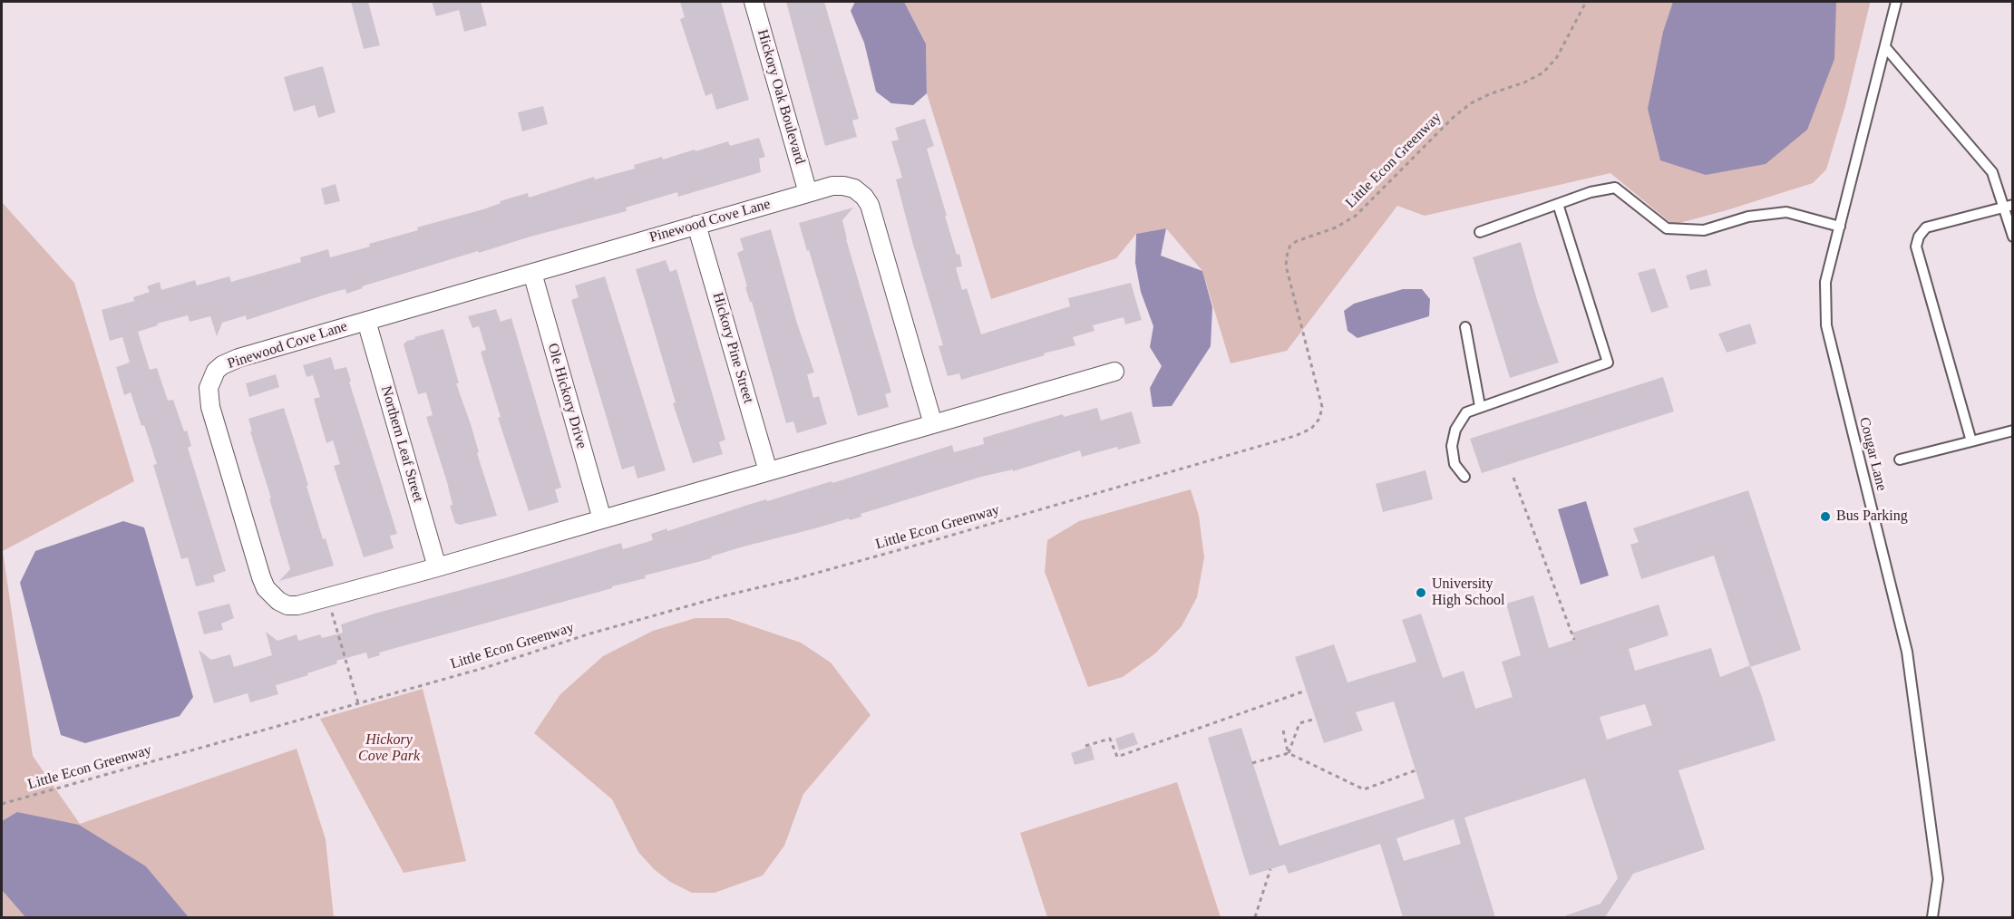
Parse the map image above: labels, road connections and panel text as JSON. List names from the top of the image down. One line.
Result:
{"streets":{"street":["Hickory Oak Boulevard","Pinewood Cove Lane","Hickory Pine Street","Ole Hickory Drive","Northern Leaf Street"],"lane":["Cougar Lane"],"path":["Little Econ Greenway"]},"crossings":[["Hickory Oak Boulevard","Pinewood Cove Lane"],["Pinewood Cove Lane","Hickory Pine Street"],["Pinewood Cove Lane","Ole Hickory Drive"],["Pinewood Cove Lane","Northern Leaf Street"]],"parks":["Hickory Cove Park"],"places":["Bus Parking","University High School"]}
